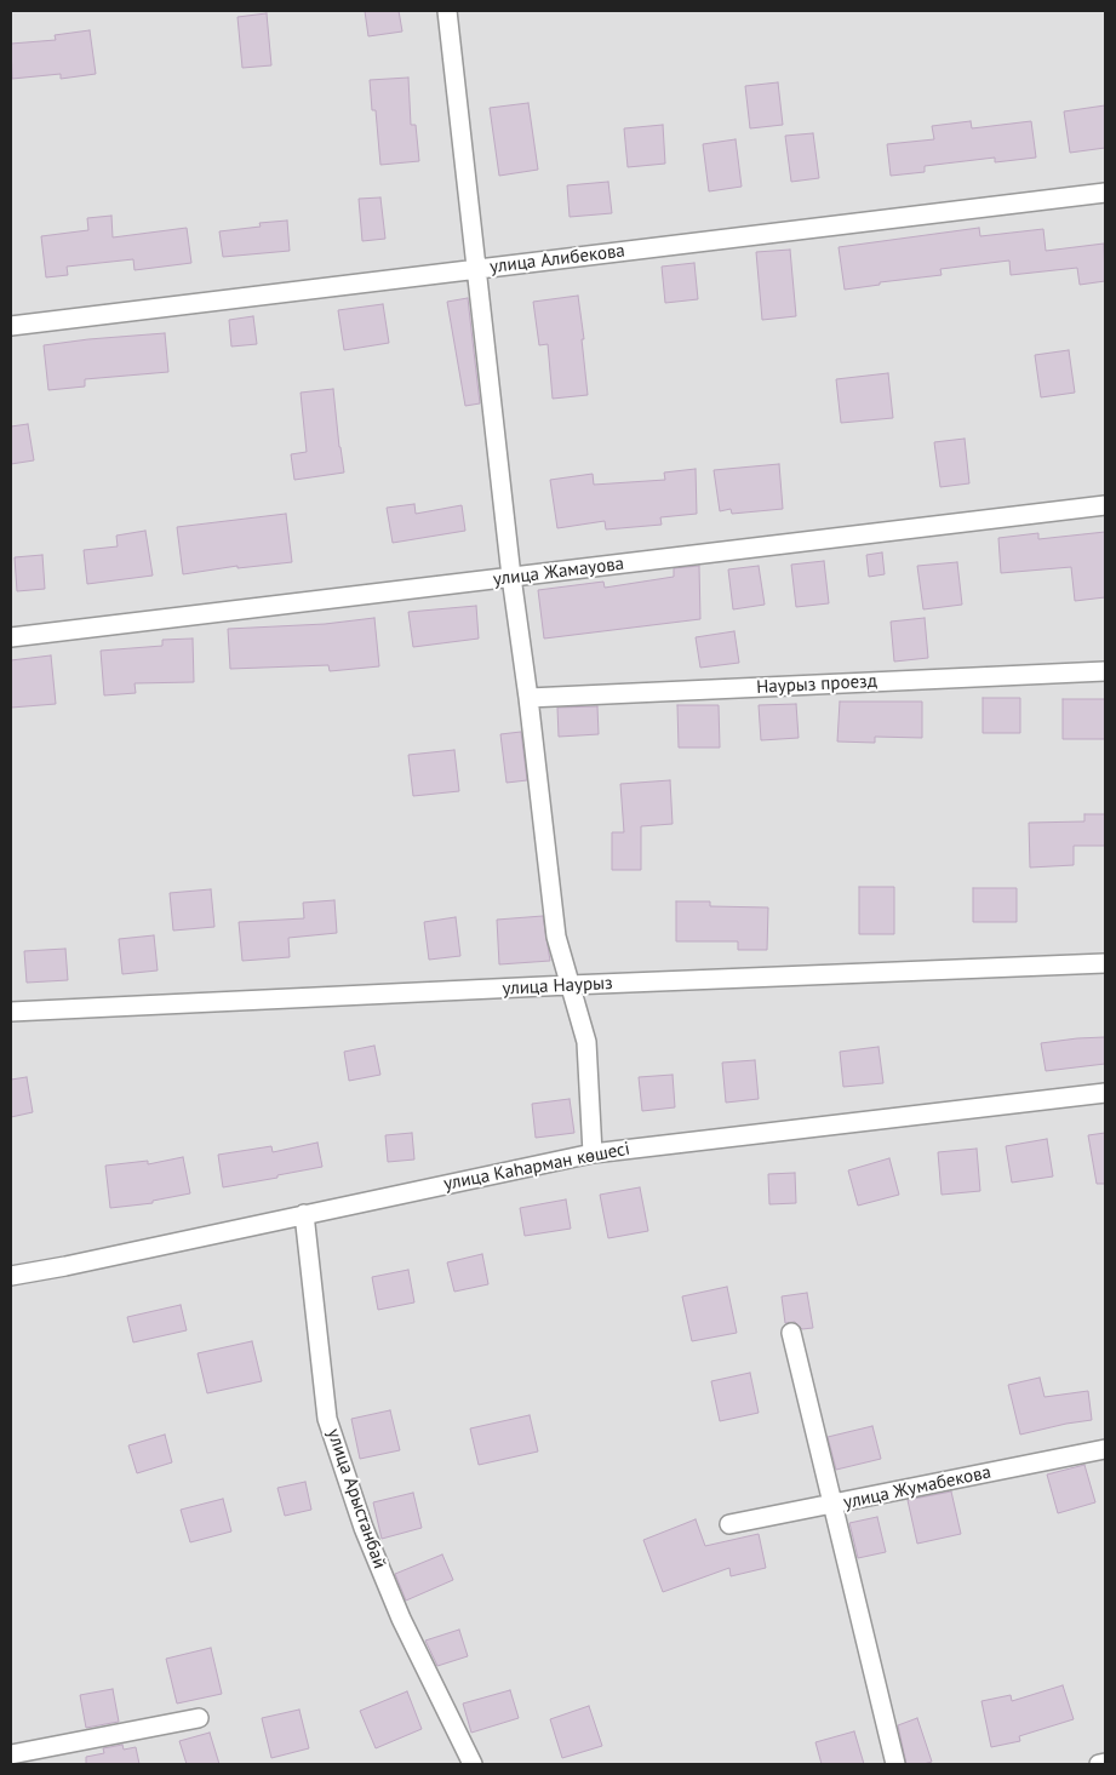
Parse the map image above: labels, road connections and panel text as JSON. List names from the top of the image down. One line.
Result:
{"streets":{"street":["улица Алибекова","улица Жамауова","Наурыз проезд","улица Наурыз","улица Каһарман көшесі","улица Жумабекова","улица Арыстанбай"]},"crossings":[["улица Каһарман көшесі","улица Арыстанбай"]]}
